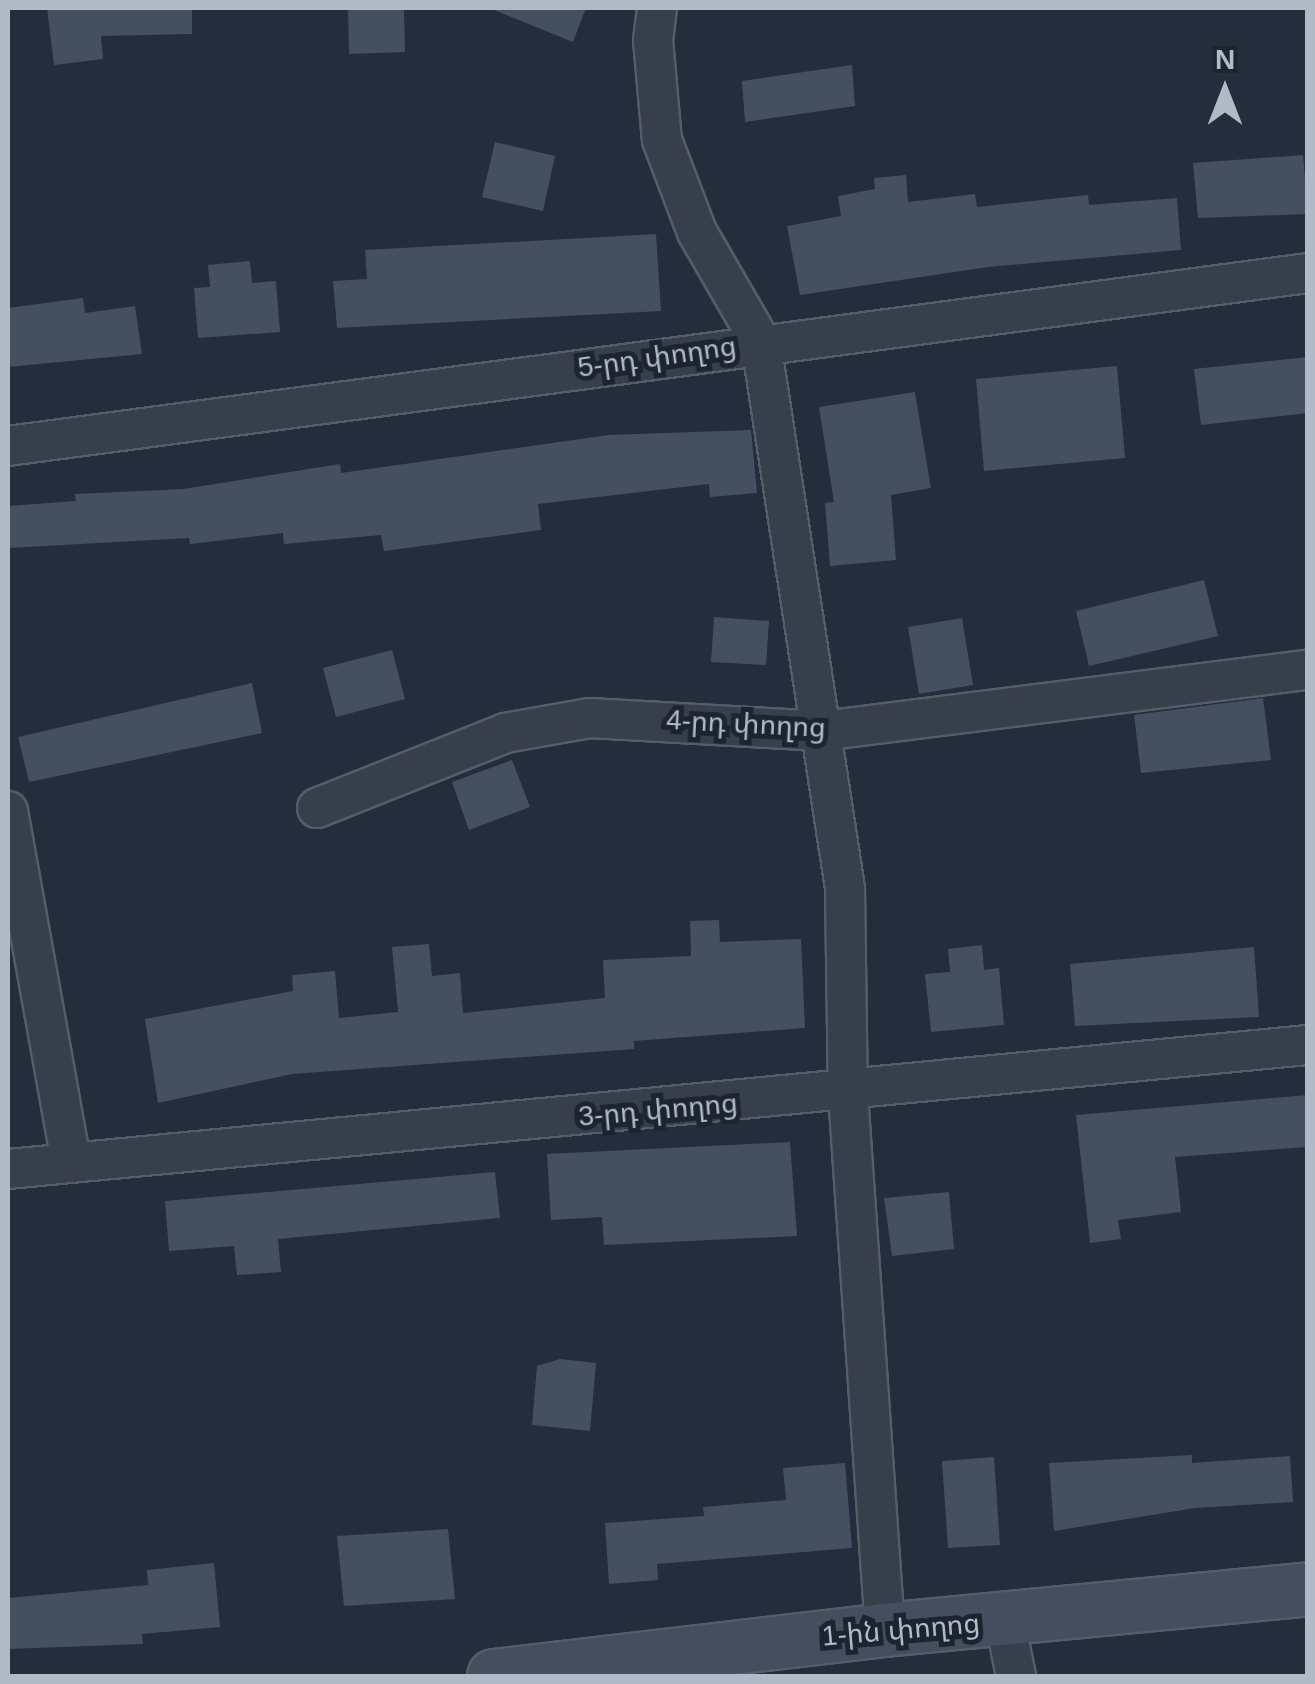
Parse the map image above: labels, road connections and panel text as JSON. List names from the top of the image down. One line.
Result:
{"streets":{"main road":["1-ին փողոց"],"street":["5-րդ փողոց","4-րդ փողոց","3-րդ փողոց"]},"north":"top"}
